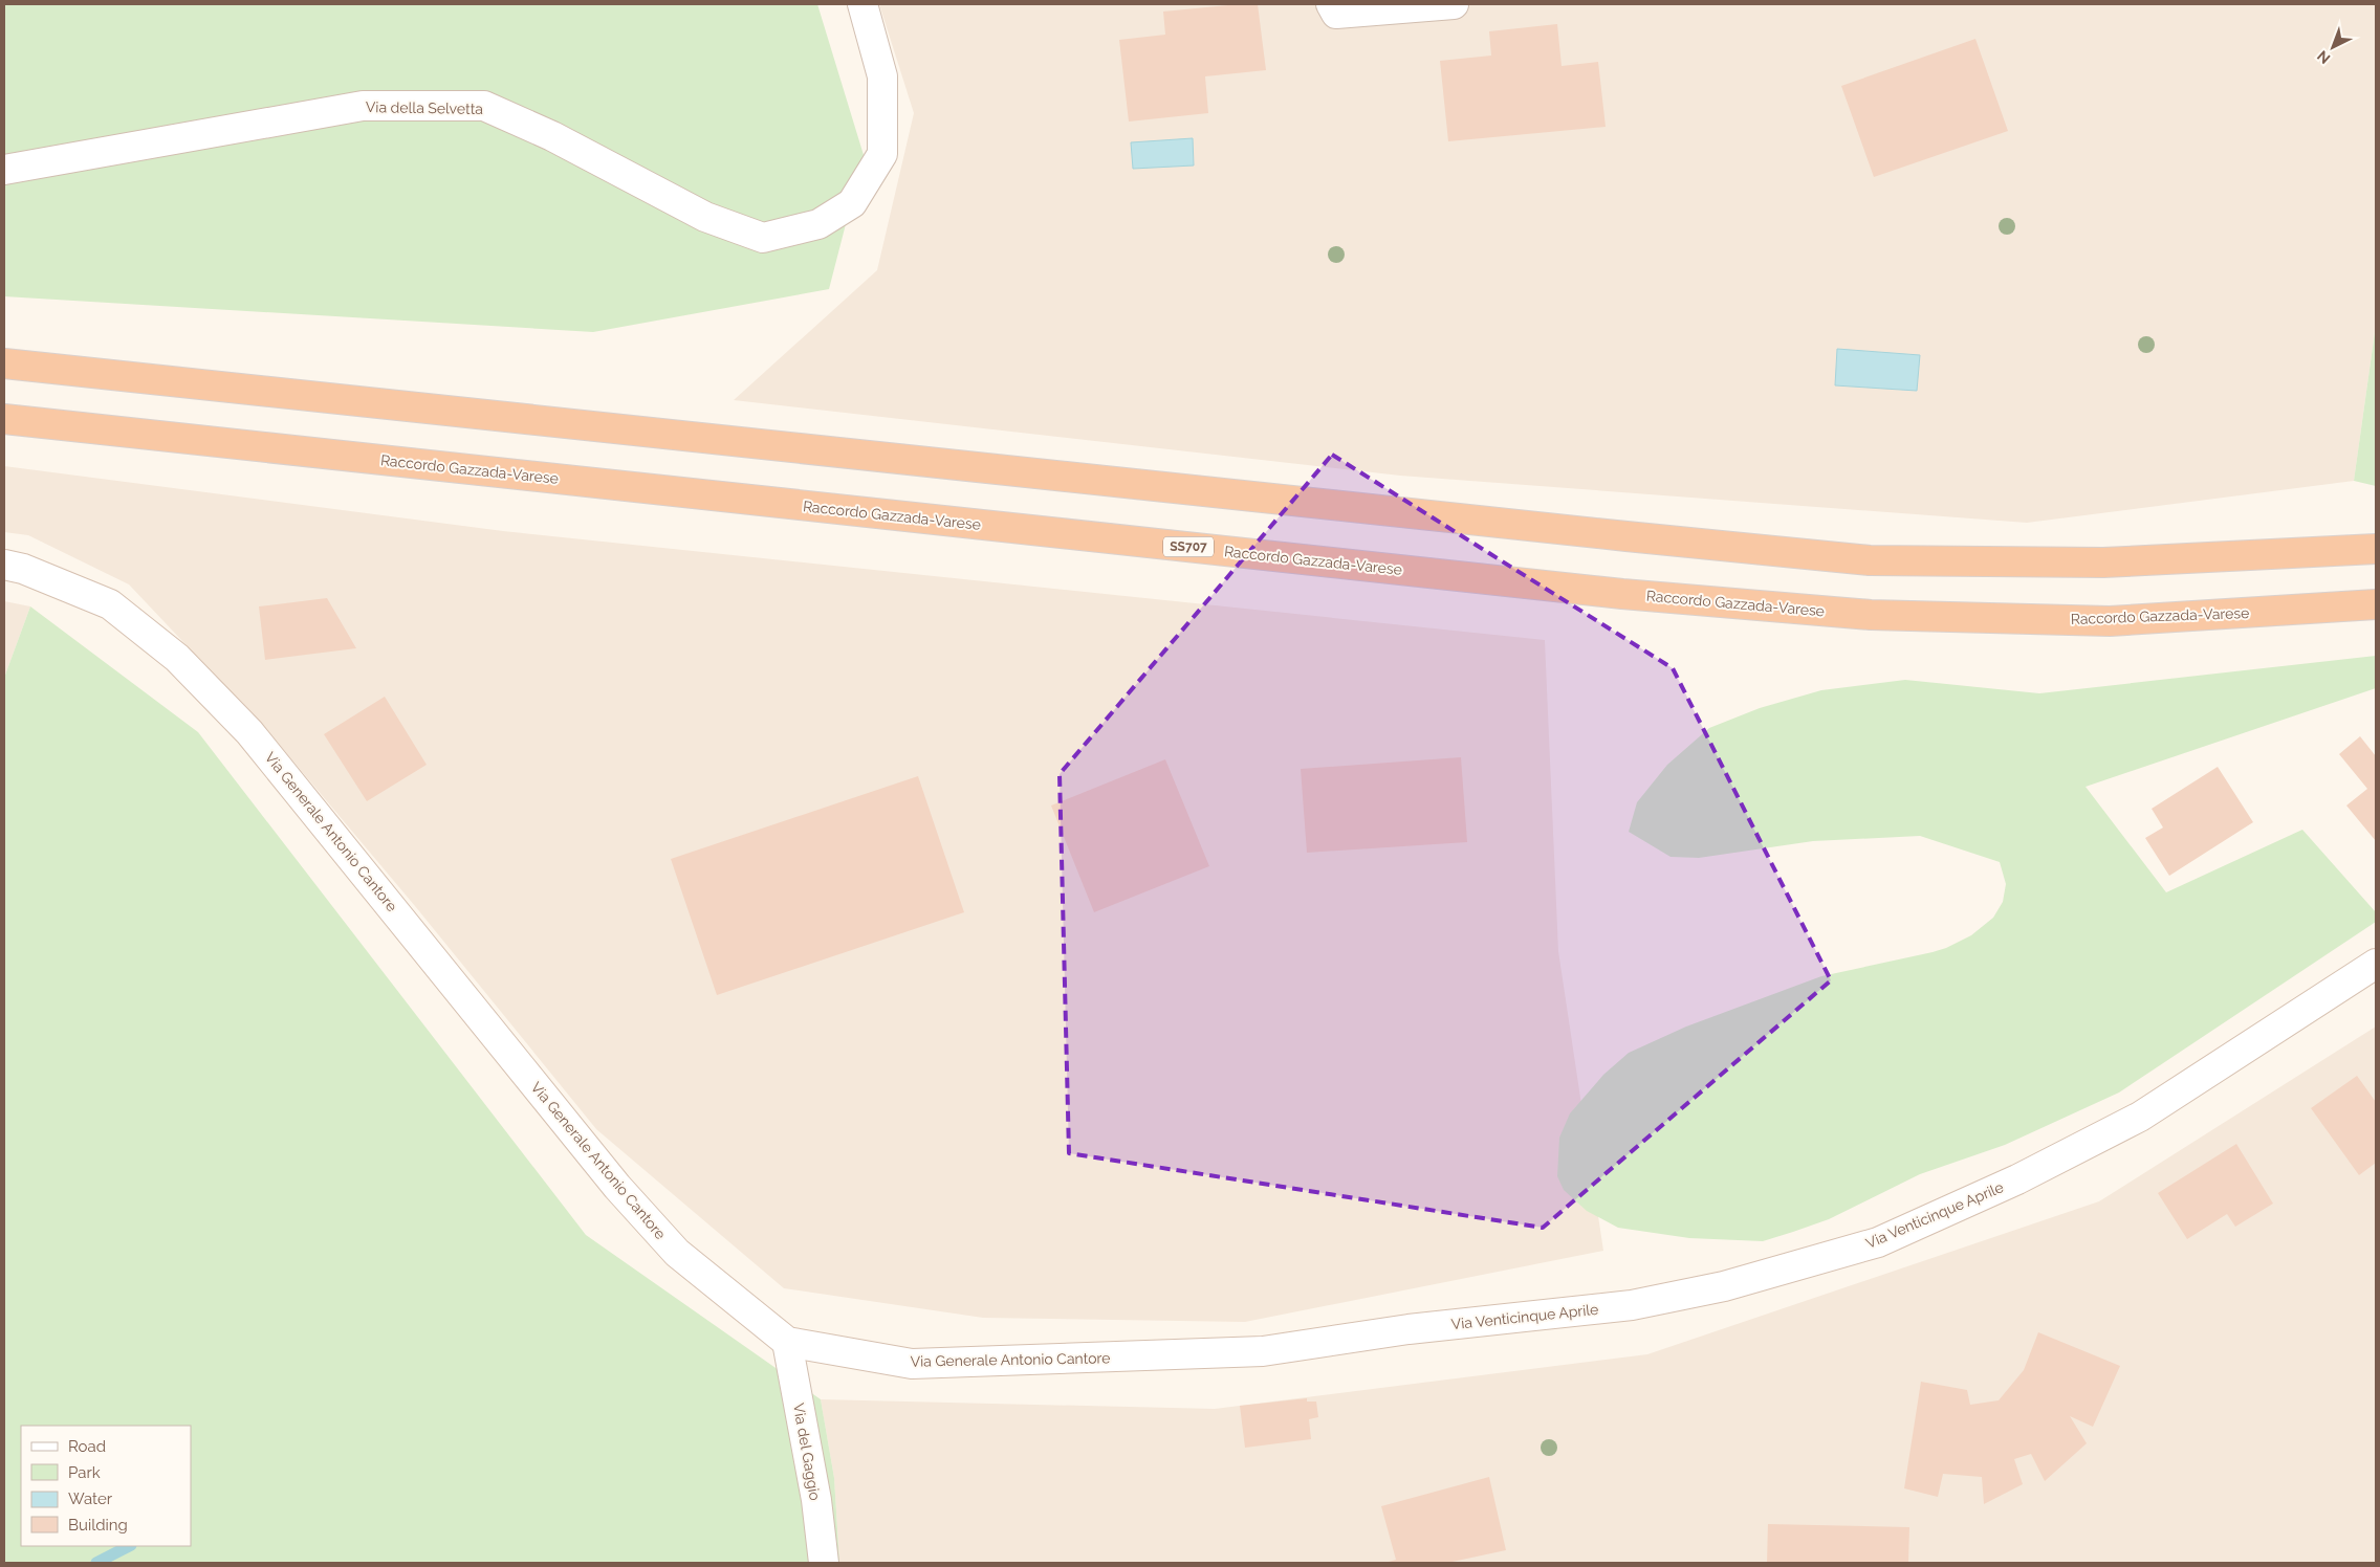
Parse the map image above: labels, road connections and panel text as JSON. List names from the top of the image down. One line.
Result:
{"streets":{"highway":["Raccordo Gazzada-Varese","SS707"],"main road":["Via della Selvetta","Via Generale Antonio Cantore","Via Venticinque Aprile","Via del Gaggio"]},"crossings":[["Via Generale Antonio Cantore","Via Venticinque Aprile"],["Via Generale Antonio Cantore","Via del Gaggio"]],"legend":["Road","Park","Water","Building"],"north":"bottom left"}
